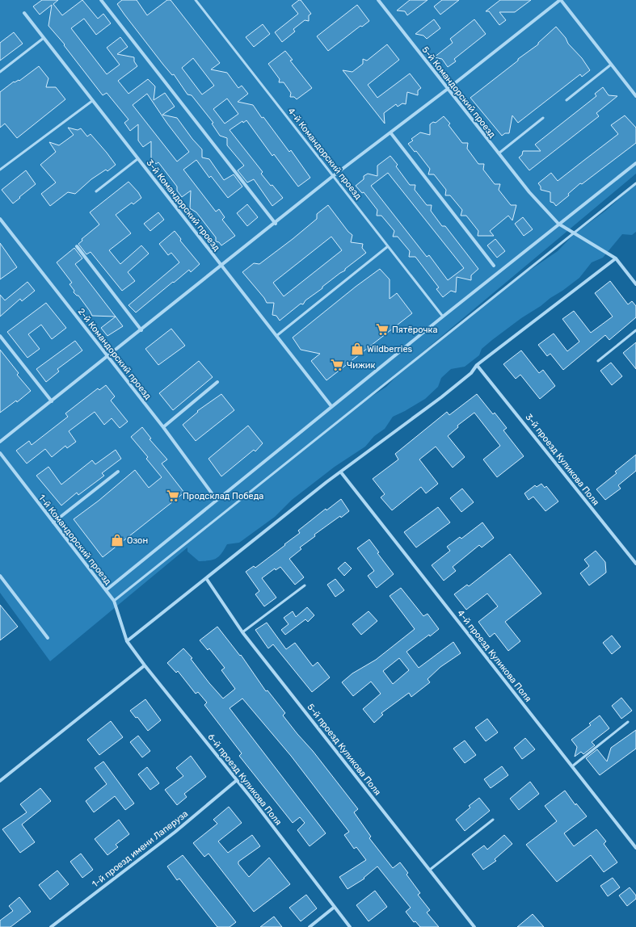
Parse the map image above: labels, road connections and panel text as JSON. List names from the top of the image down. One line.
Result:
{"streets":{"street":["5-й Командорский проезд","3-й Командорский проезд","2-й Командорский проезд","3-й проезд Куликова Поля","1-й Командорский проезд","4-й проезд Куликова Поля","5-й проезд Куликова Поля","6-й проезд Куликова Поля","1-й проезд имени Лаперуза"],"lane":["4-й Командорский проезд"]},"crossings":[["1-й Командорский проезд","6-й проезд Куликова Поля"],["6-й проезд Куликова Поля","1-й проезд имени Лаперуза"]],"places":{"supermarket":["Пятёрочка","Чижик","Продсклад Победа"],"shop":["Wildberries","Озон"]}}
